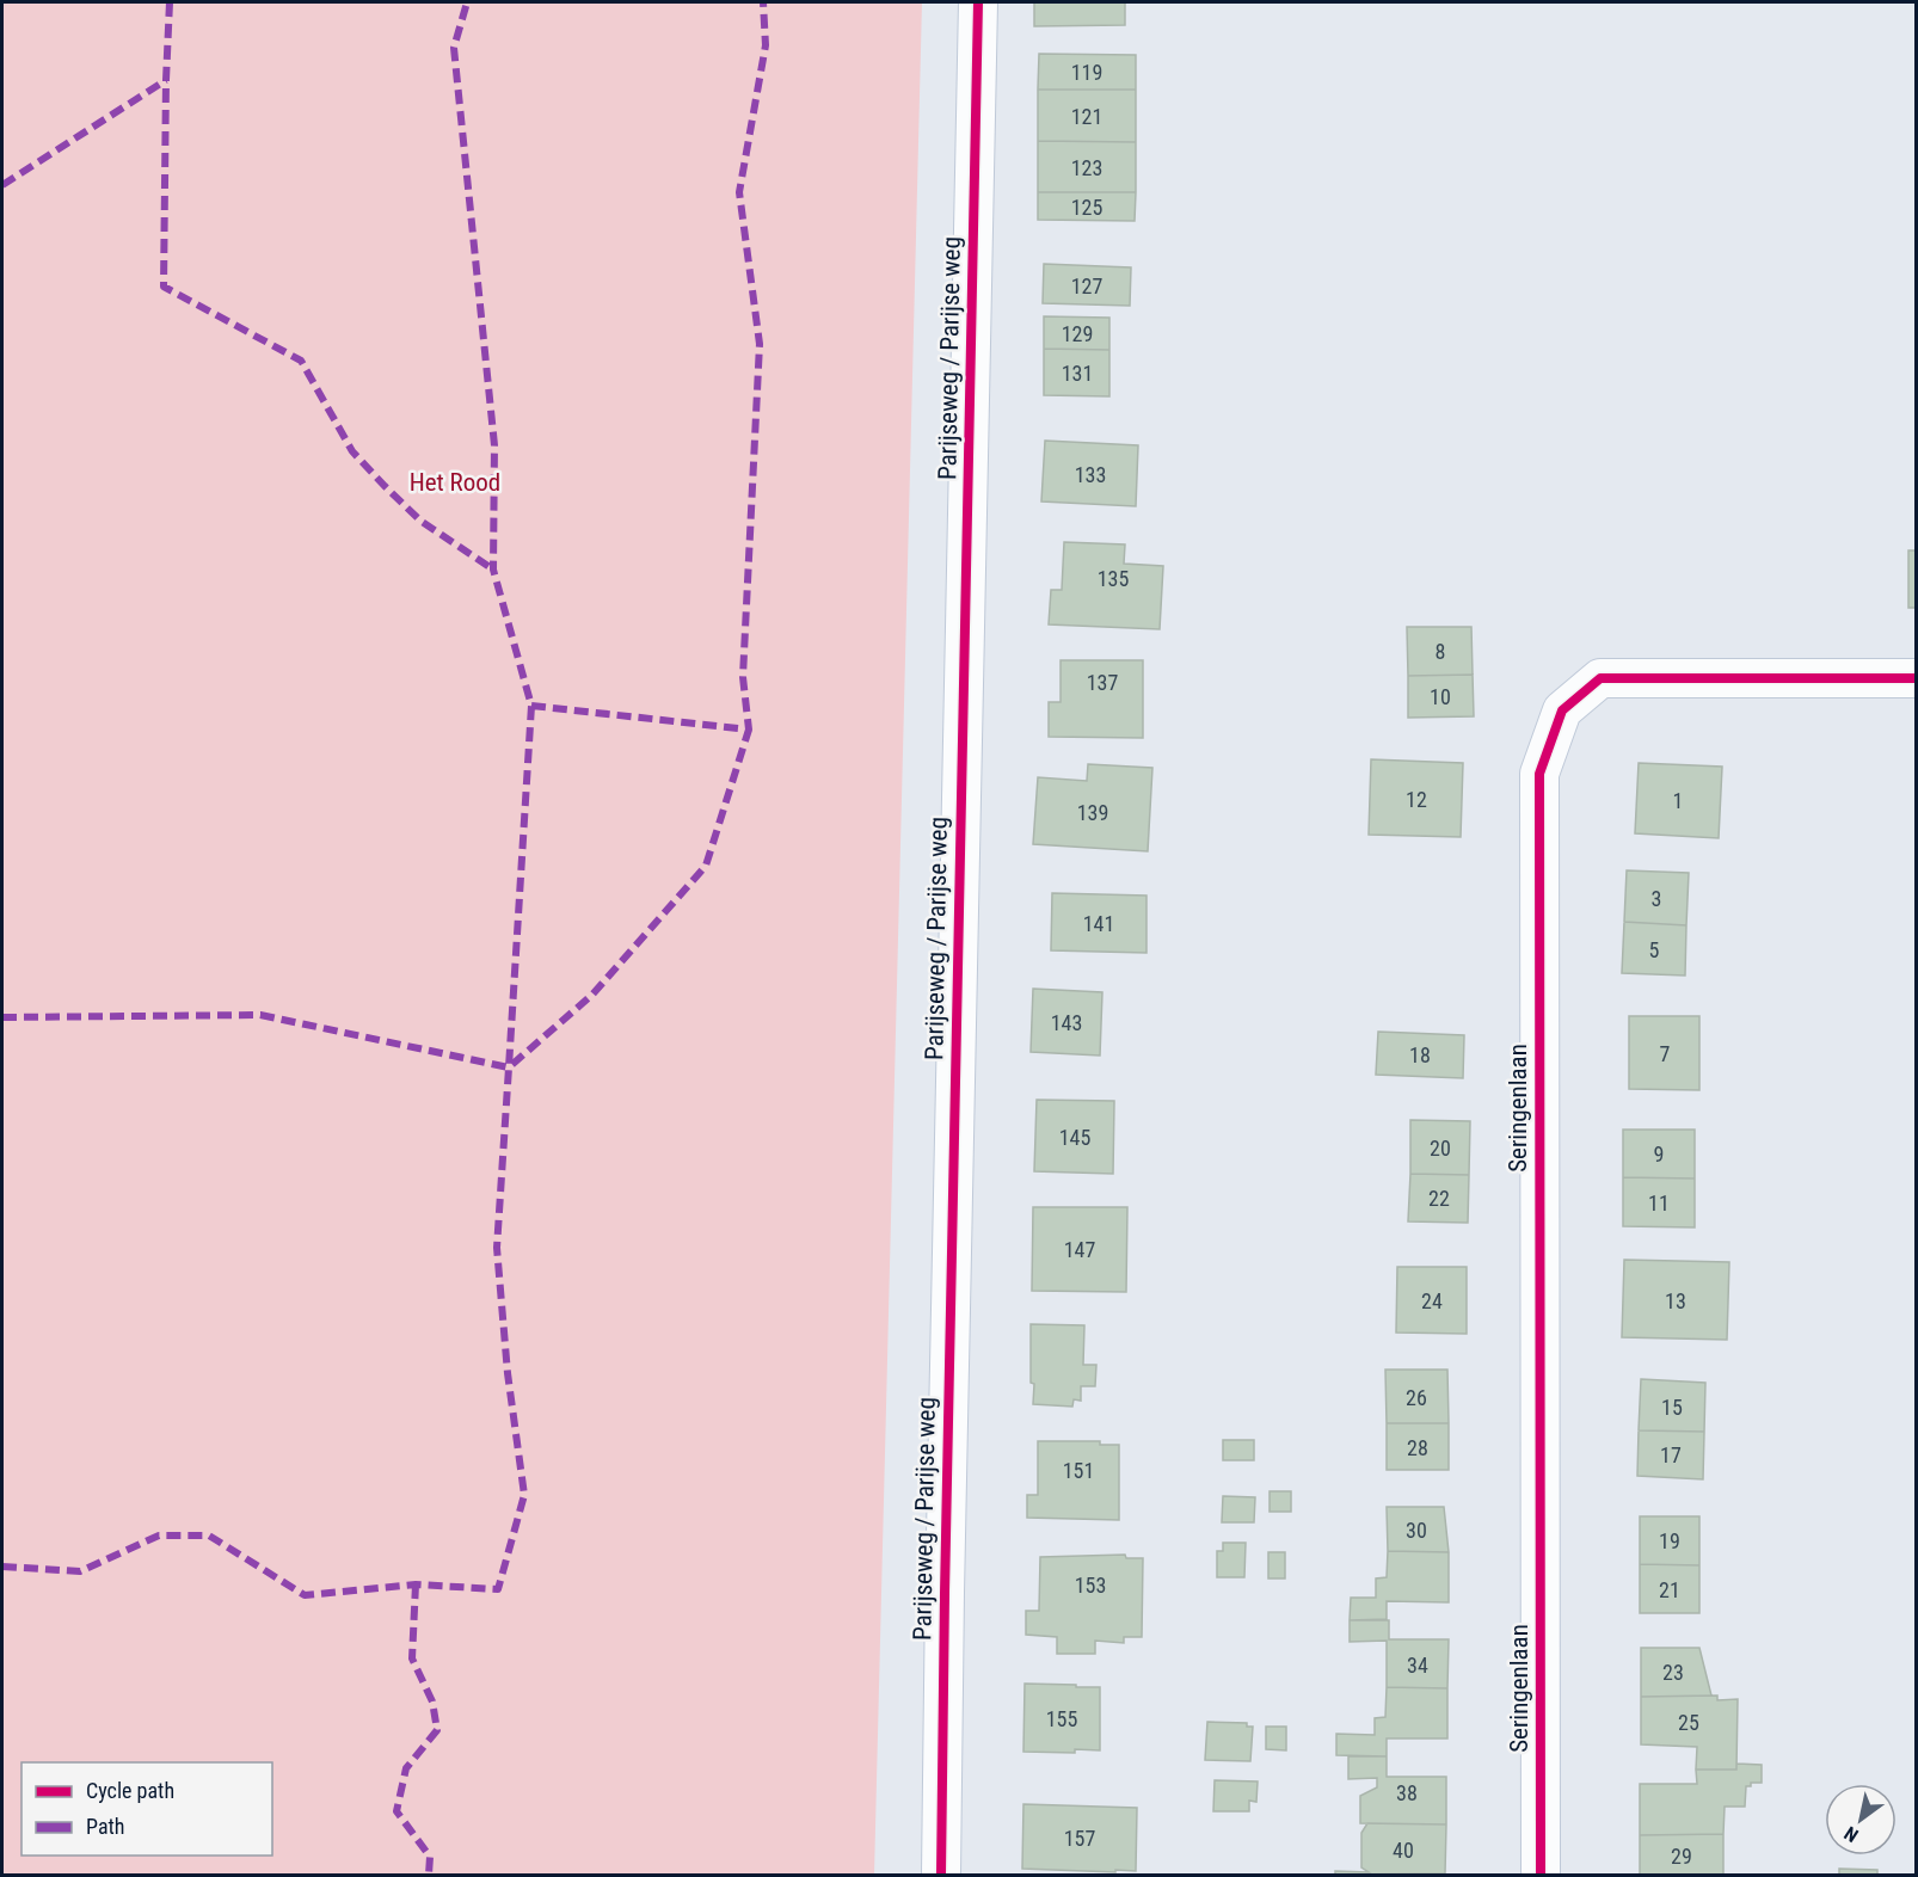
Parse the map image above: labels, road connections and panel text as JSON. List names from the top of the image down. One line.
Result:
{"streets":{"street":["Parijseweg / Parijse weg","Seringenlaan"]},"parks":["Het Rood"],"house_numbers":["119","121","123","125","127","129","131","133","135","8","137","10","12","1","139","3","141","5","143","7","18","145","20","9","22","11","147","24","13","26","15","28","17","151","30","19","153","21","34","23","155","25","38","157","40","29"],"legend":["Cycle path","Path"],"north":"bottom left"}
